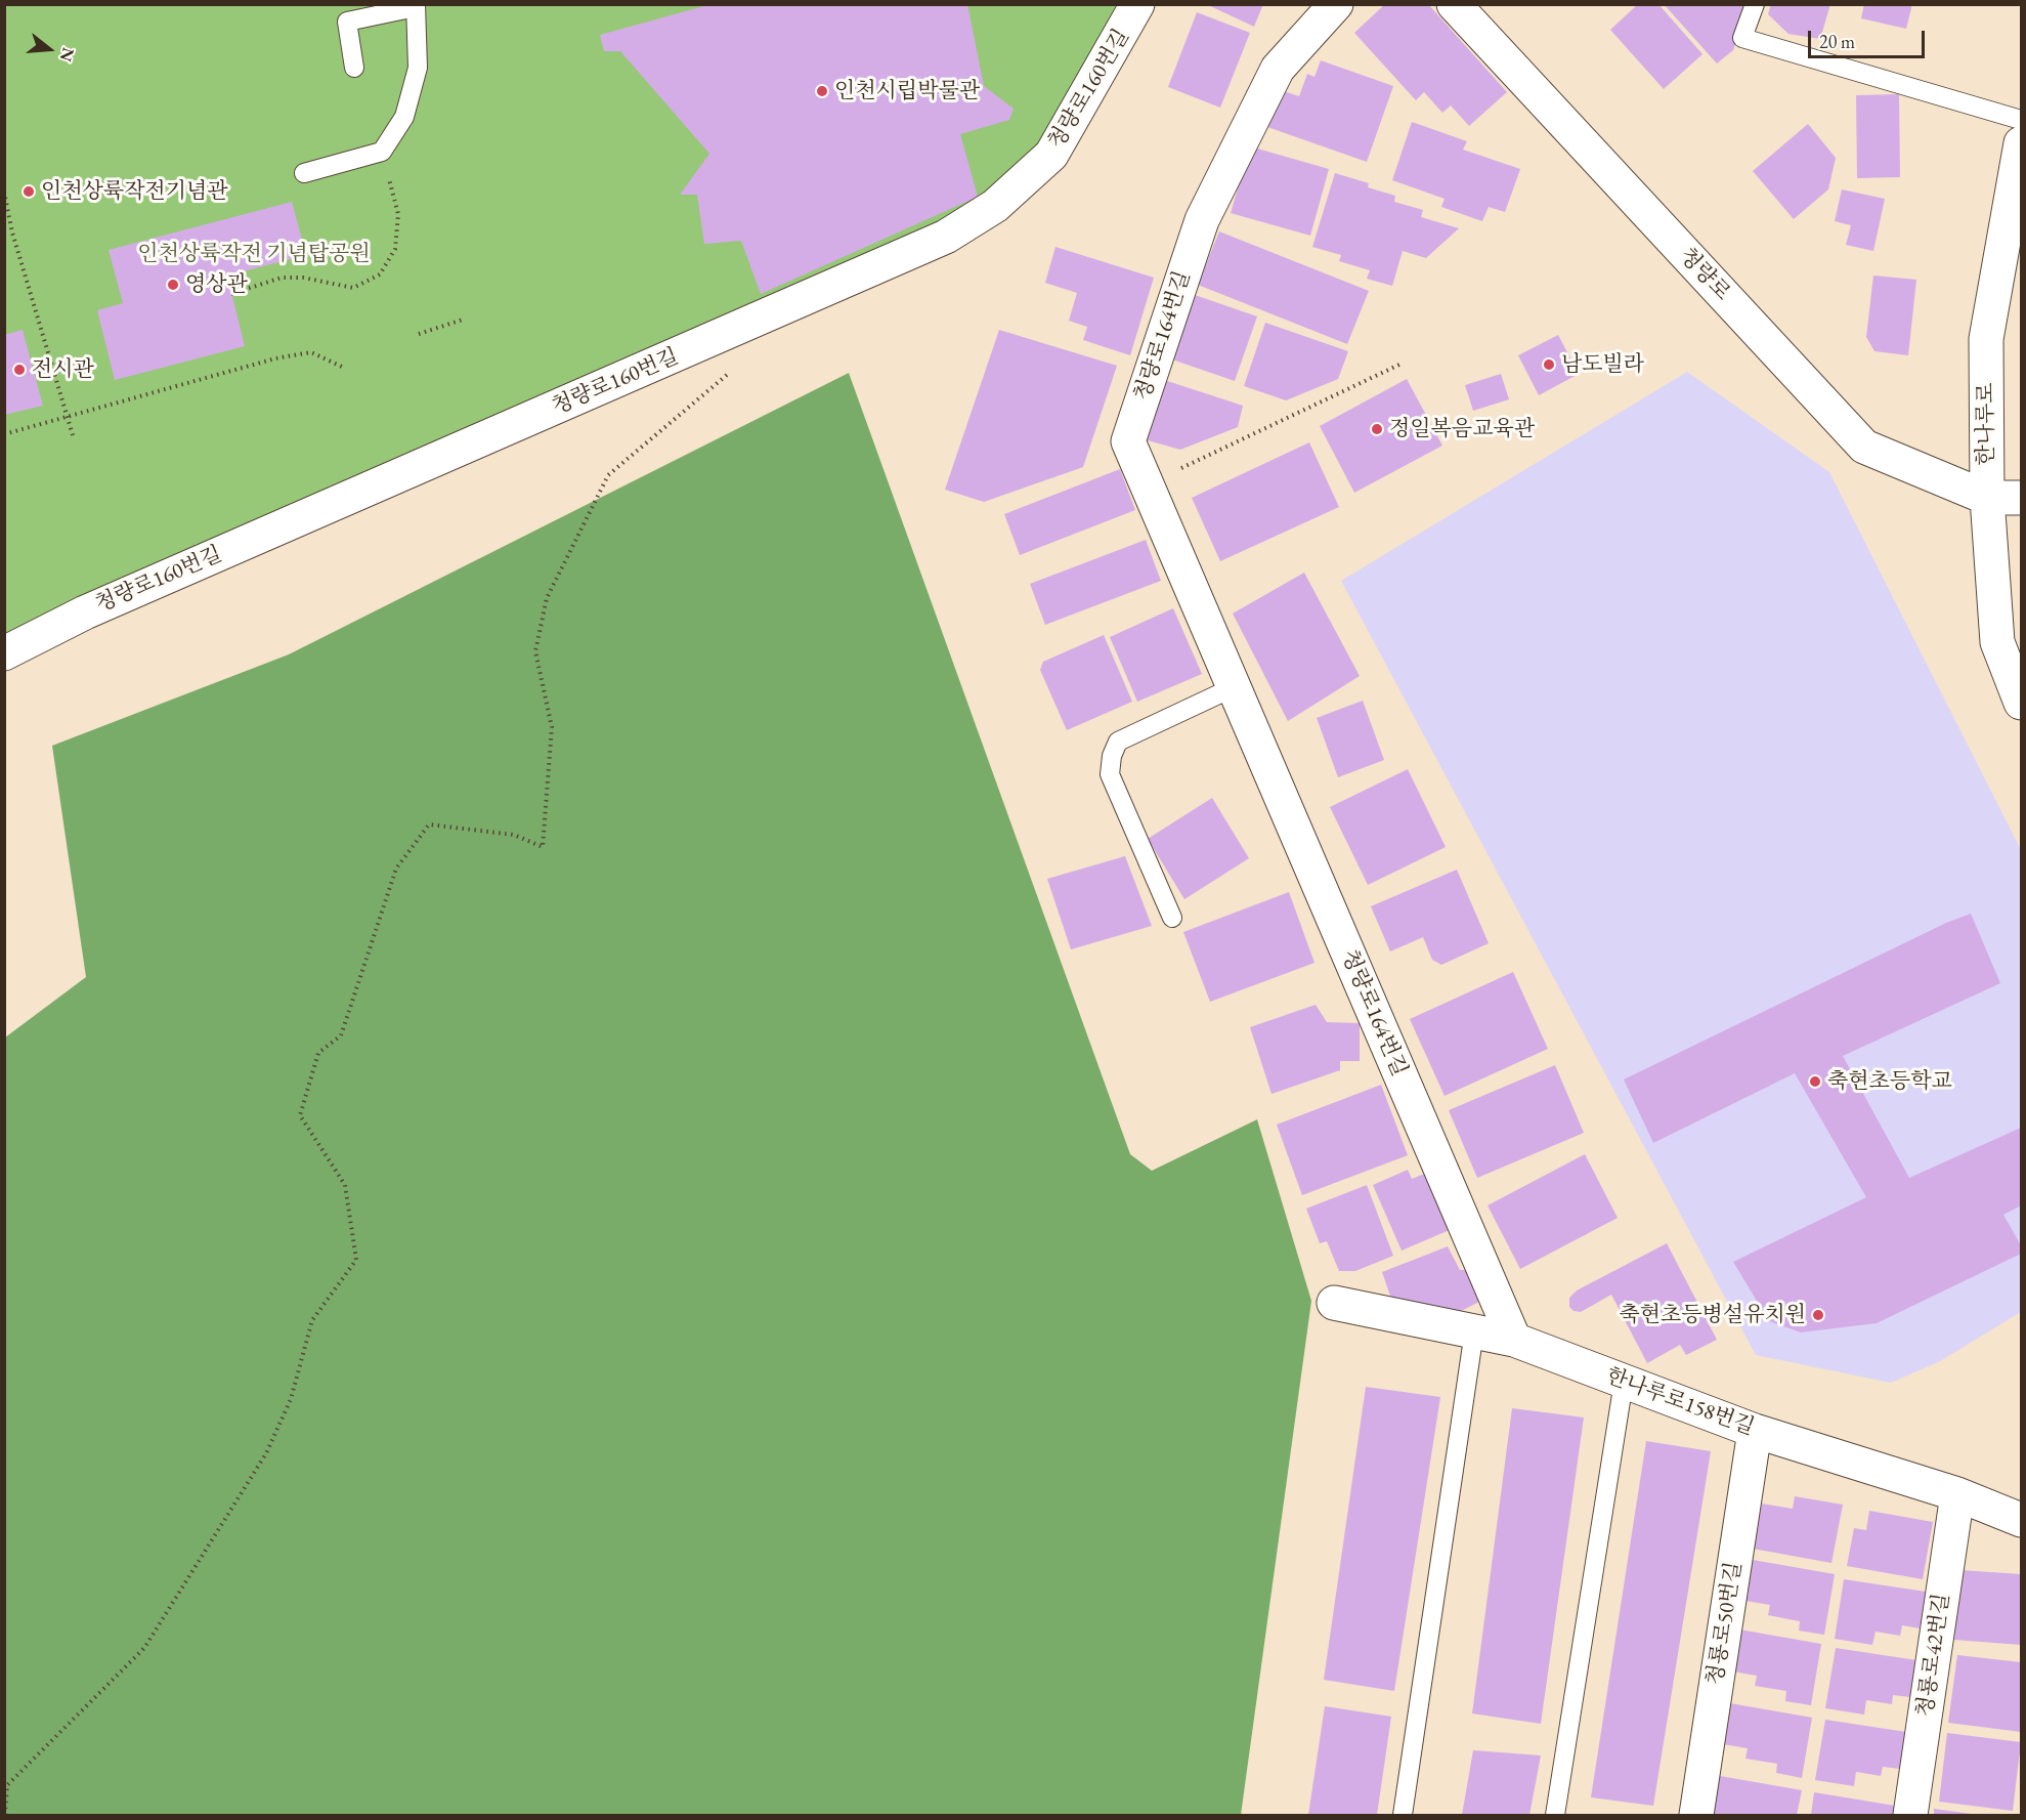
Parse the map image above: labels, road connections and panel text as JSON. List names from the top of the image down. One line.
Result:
{"streets":{"street":["청량로160번길","청량로","청량로164번길","한나루로","한나루로158번길","청룡로50번길","청룡로42번길"]},"crossings":[["청량로","한나루로"],["청량로164번길","한나루로158번길"],["한나루로158번길","청룡로50번길"],["한나루로158번길","청룡로42번길"]],"parks":["인천상륙작전 기념탑공원"],"places":["인천시립박물관","인천상륙작전기념관","영상관","남도빌라","전시관","정일복음교육관","축현초등학교","축현초등병설유치원"],"scale_bar":"20 m","north":"right"}
